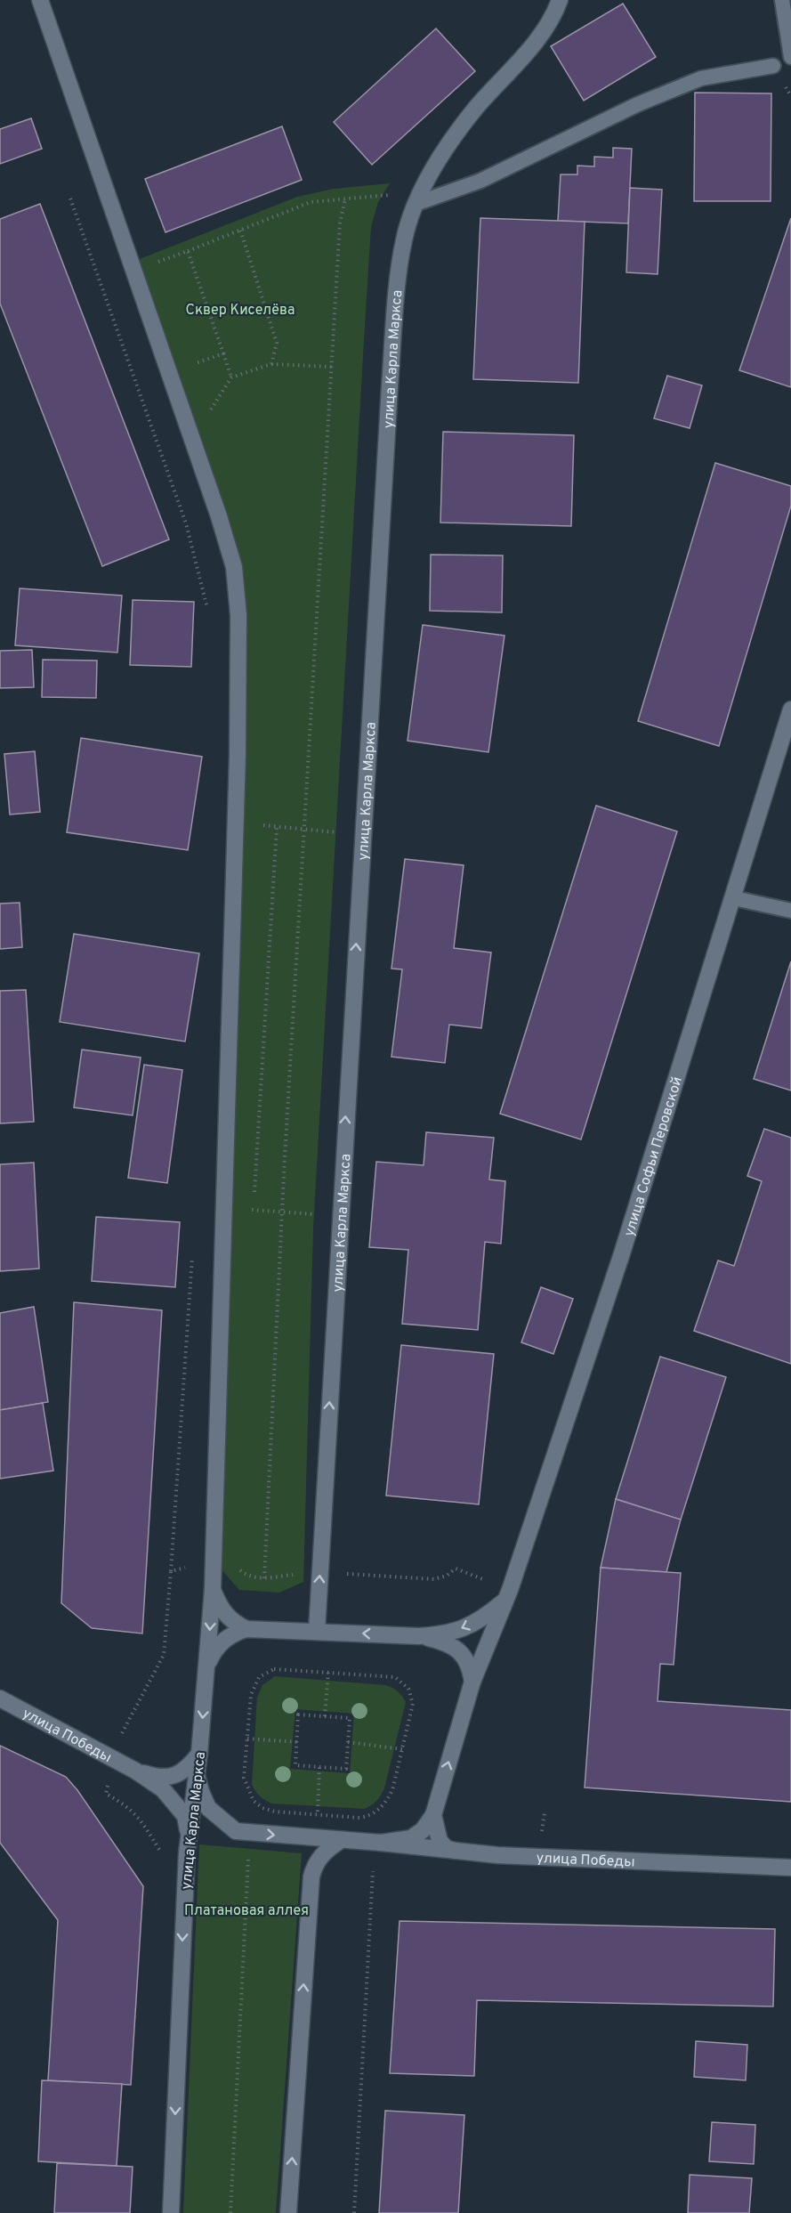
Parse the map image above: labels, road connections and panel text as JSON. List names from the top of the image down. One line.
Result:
{"streets":{"street":["улица Карла Маркса","улица Софьи Перовской","улица Победы"]},"crossings":[["улица Карла Маркса","улица Победы"]],"parks":["Сквер Киселёва","Платановая аллея"]}
